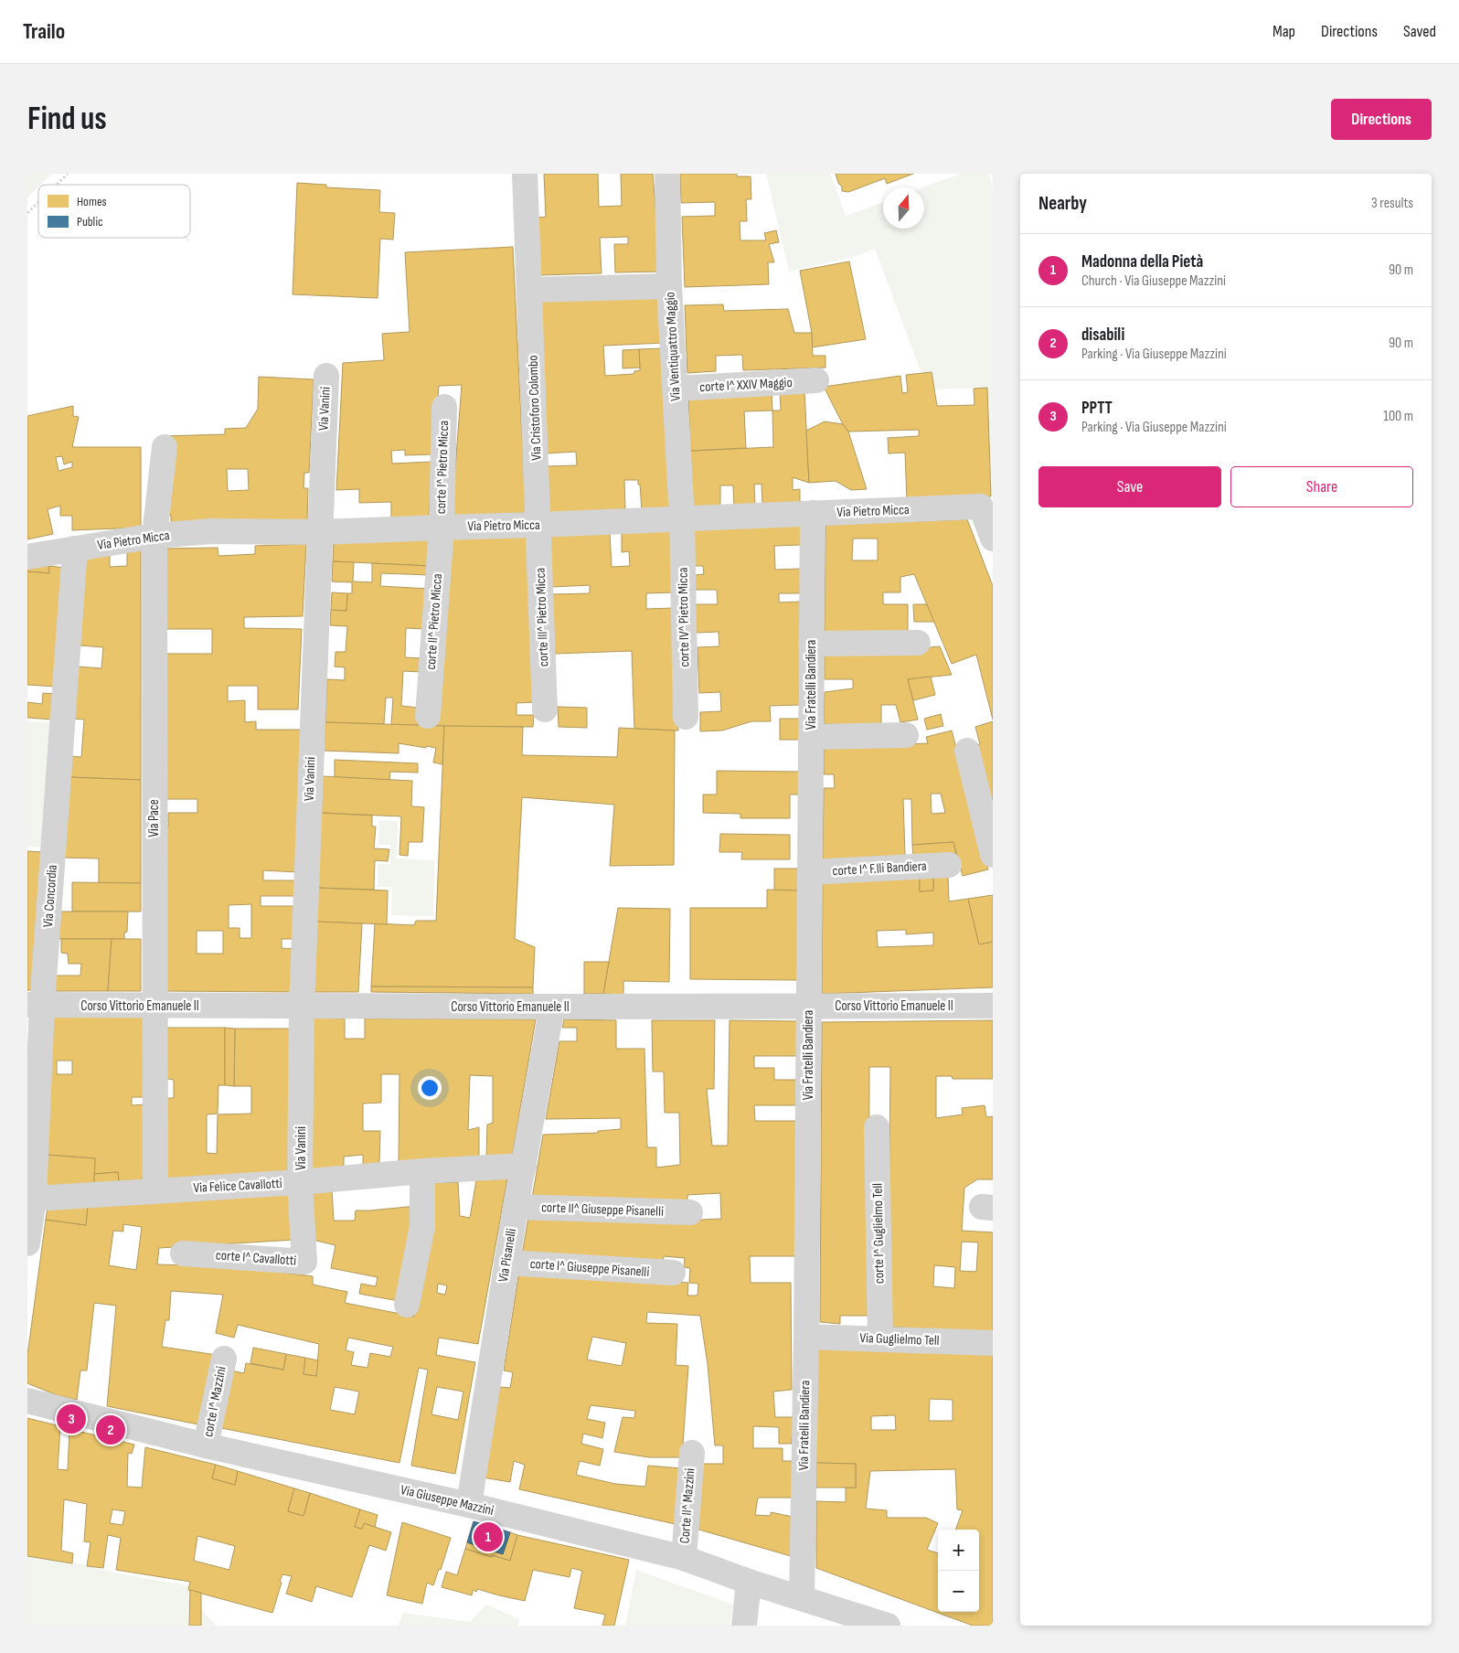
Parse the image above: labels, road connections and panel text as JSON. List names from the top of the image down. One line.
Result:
{"streets":{"street":["Via Ventiquattro Maggio","corte I^ XXIV Maggio","Via Cristoforo Colombo","Via Vanini","corte I^ Pietro Micca","Via Pietro Micca","corte III^ Pietro Micca","corte IV^ Pietro Micca","corte II^ Pietro Micca","Via Fratelli Bandiera","Via Pace","corte I^ F.lli Bandiera","Via Concordia","Corso Vittorio Emanuele II","Via Felice Cavallotti","corte II^ Giuseppe Pisanelli","corte I^ Guglielmo Tell","Via Pisanelli","corte I^ Cavallotti","corte I^ Giuseppe Pisanelli","Via Guglielmo Tell","corte I^ Mazzini","Via Giuseppe Mazzini","Corte II^ Mazzini"]},"crossings":[["Via Ventiquattro Maggio","corte I^ XXIV Maggio"],["Via Ventiquattro Maggio","Via Pietro Micca"],["Via Ventiquattro Maggio","corte IV^ Pietro Micca"],["Via Cristoforo Colombo","Via Pietro Micca"],["Via Cristoforo Colombo","corte III^ Pietro Micca"],["Via Vanini","Via Pietro Micca"],["Via Vanini","Corso Vittorio Emanuele II"],["Via Vanini","Via Felice Cavallotti"],["Via Vanini","corte I^ Cavallotti"],["corte I^ Pietro Micca","Via Pietro Micca"],["corte I^ Pietro Micca","corte II^ Pietro Micca"],["Via Pietro Micca","corte III^ Pietro Micca"],["Via Pietro Micca","corte IV^ Pietro Micca"],["Via Pietro Micca","corte II^ Pietro Micca"],["Via Pietro Micca","Via Fratelli Bandiera"],["Via Pietro Micca","Via Pace"],["Via Pietro Micca","Via Concordia"],["Via Fratelli Bandiera","corte I^ F.lli Bandiera"],["Via Fratelli Bandiera","Corso Vittorio Emanuele II"],["Via Fratelli Bandiera","Via Guglielmo Tell"],["Via Fratelli Bandiera","Via Giuseppe Mazzini"],["Via Pace","Corso Vittorio Emanuele II"],["Via Pace","Via Felice Cavallotti"],["Via Concordia","Corso Vittorio Emanuele II"],["Via Concordia","Via Felice Cavallotti"],["Corso Vittorio Emanuele II","Via Pisanelli"],["Via Felice Cavallotti","Via Pisanelli"],["Via Felice Cavallotti","corte I^ Cavallotti"],["corte II^ Giuseppe Pisanelli","Via Pisanelli"],["corte I^ Guglielmo Tell","Via Guglielmo Tell"],["Via Pisanelli","corte I^ Giuseppe Pisanelli"],["Via Pisanelli","Via Giuseppe Mazzini"],["corte I^ Mazzini","Via Giuseppe Mazzini"],["Via Giuseppe Mazzini","Corte II^ Mazzini"]],"legend":["Homes","Public"],"north":"top","page":{"header":"Trailo","nav":["Map","Directions","Saved"],"buttons":["Directions",["Save","Share"]],"title":"Find us","heading":["Nearby","3 results"],"list":[{"mark":"1","name":"Madonna della Pietà","note":"Church · Via Giuseppe Mazzini","value":"90 m"},{"mark":"2","name":"disabili","note":"Parking · Via Giuseppe Mazzini","value":"90 m"},{"mark":"3","name":"PPTT","note":"Parking · Via Giuseppe Mazzini","value":"100 m"}],"pins":["3","2","1"],"map_buttons":["+","−"]}}
